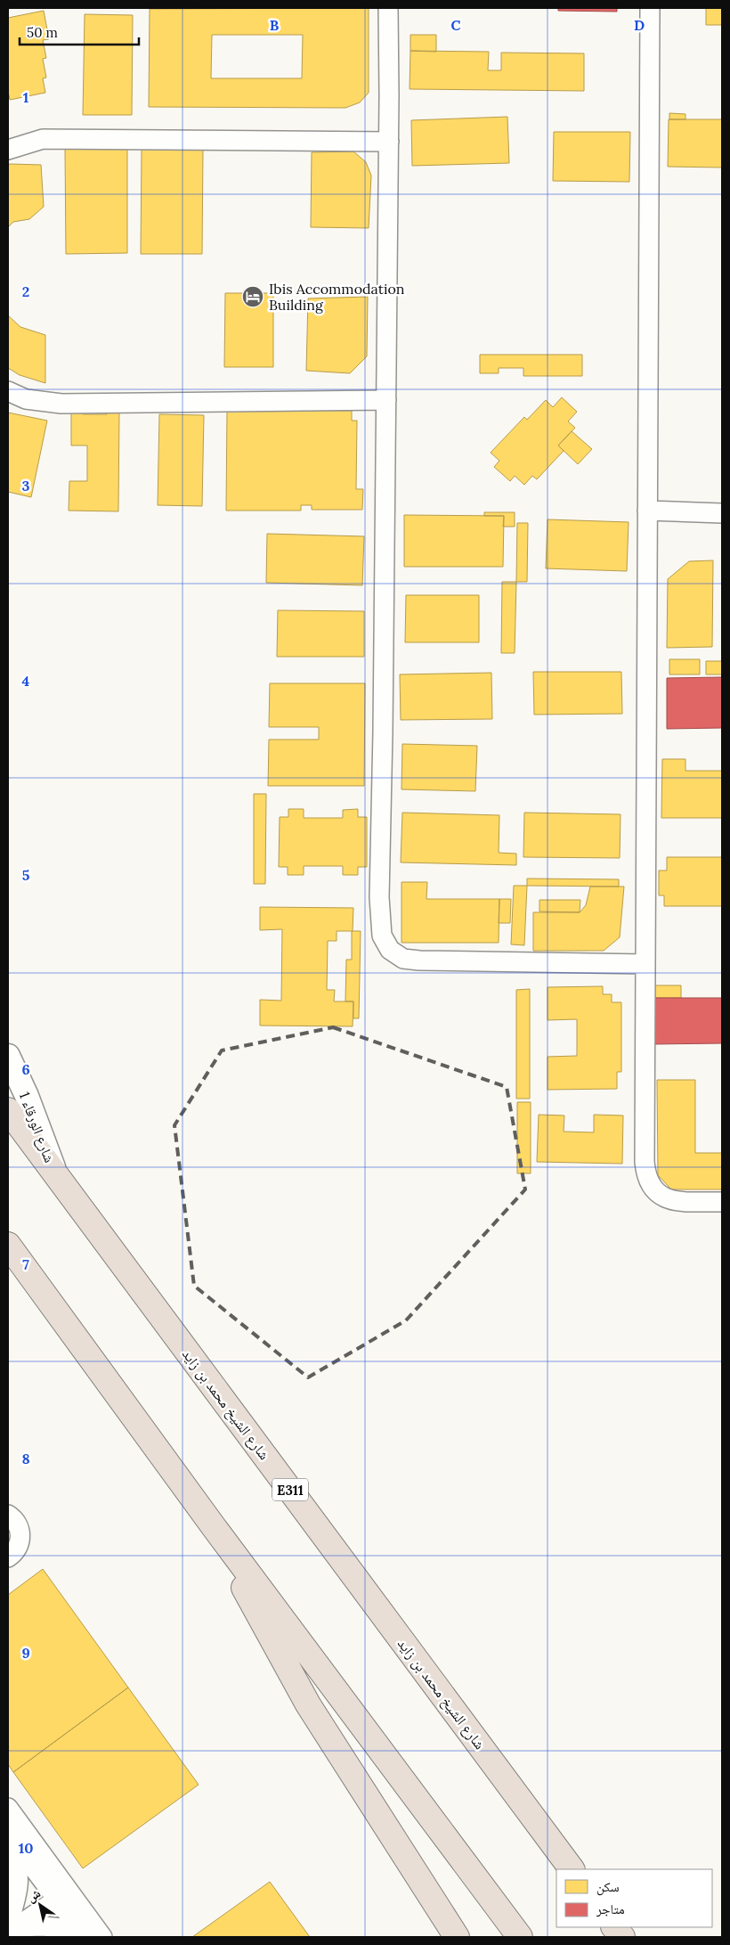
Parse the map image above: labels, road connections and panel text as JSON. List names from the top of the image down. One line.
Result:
{"streets":{"highway":["شارع الشيخ محمد بن زايد","E311"],"street":["شارع الورقاء 1"]},"crossings":[["شارع الورقاء 1","شارع الشيخ محمد بن زايد"]],"places":{"hotel":["Ibis Accommodation Building"]},"legend":["سكن","متاجر"],"scale_bar":"50 m","north":"top left","grid":{"columns":["B","C","D"],"rows":["1","2","3","4","5","6","7","8","9","10"]}}
